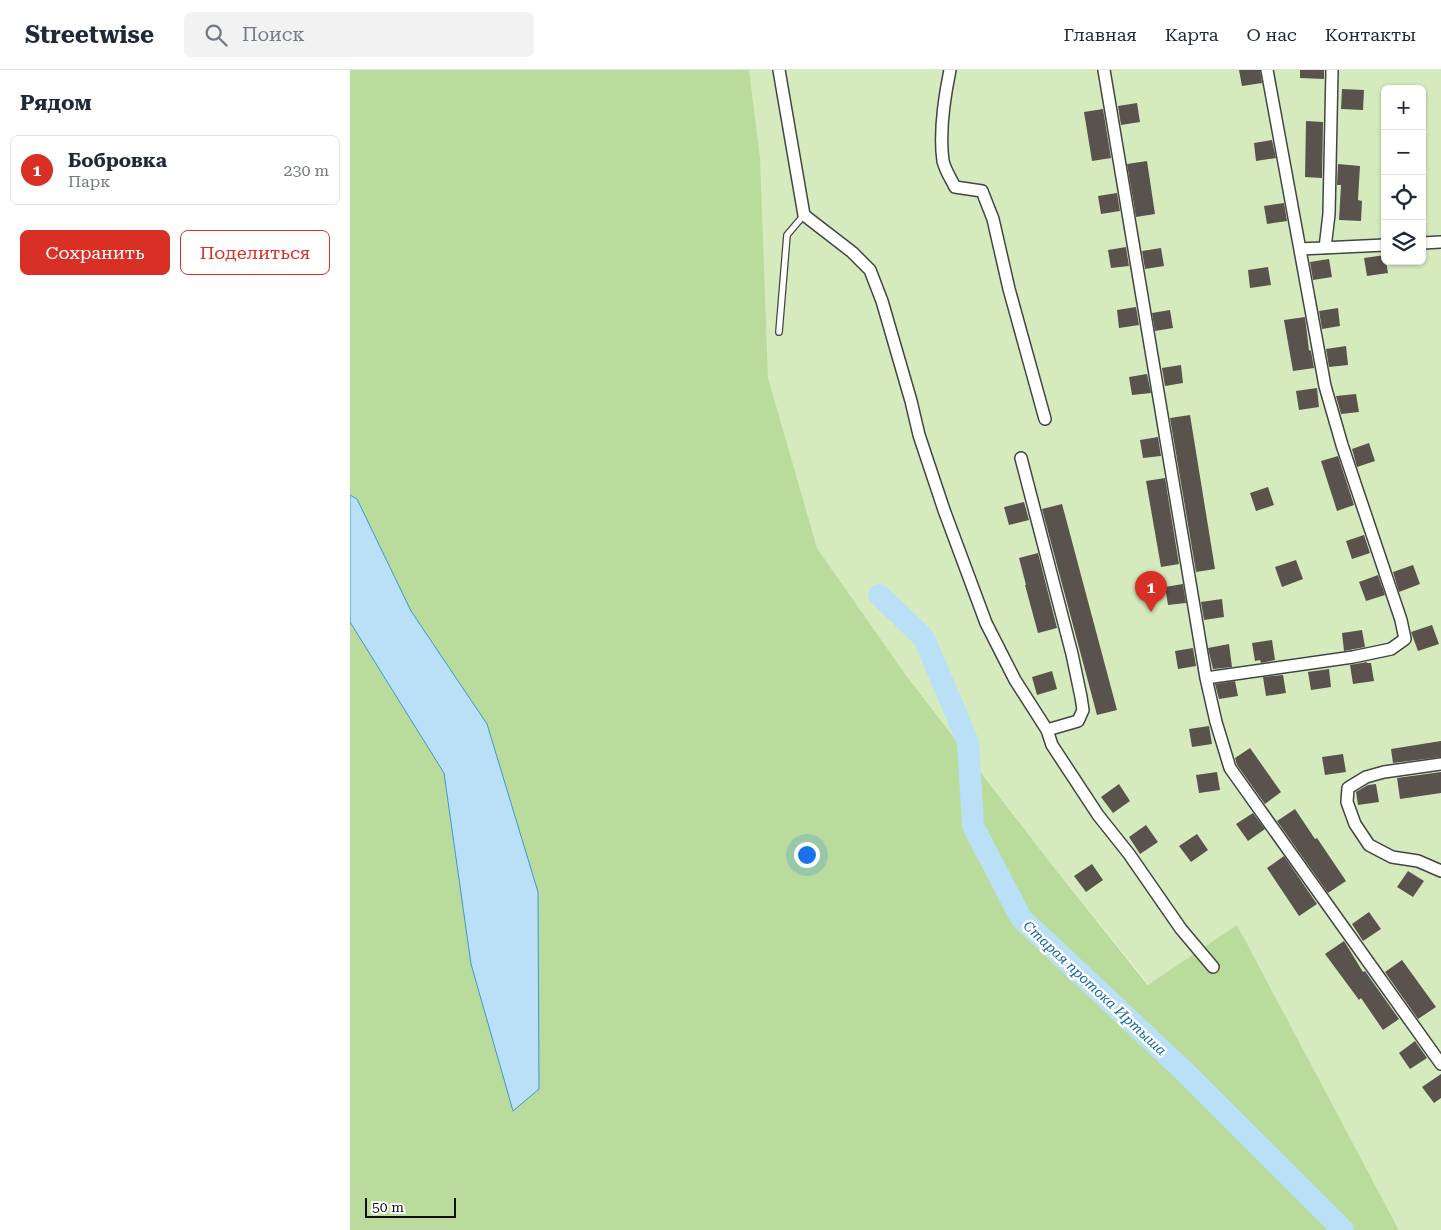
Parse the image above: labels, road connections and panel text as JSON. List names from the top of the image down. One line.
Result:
{"water":["Старая протока Иртыша"],"scale_bar":"50 m","page":{"header":"Streetwise","search":"Поиск","nav":["Главная","Карта","О нас","Контакты"],"heading":"Рядом","map_buttons":["+","−"],"list":[{"mark":"1","name":"Бобровка","note":"Парк","value":"230 m"}],"buttons":["Сохранить","Поделиться"],"pins":"1","scale":"50 m"}}
